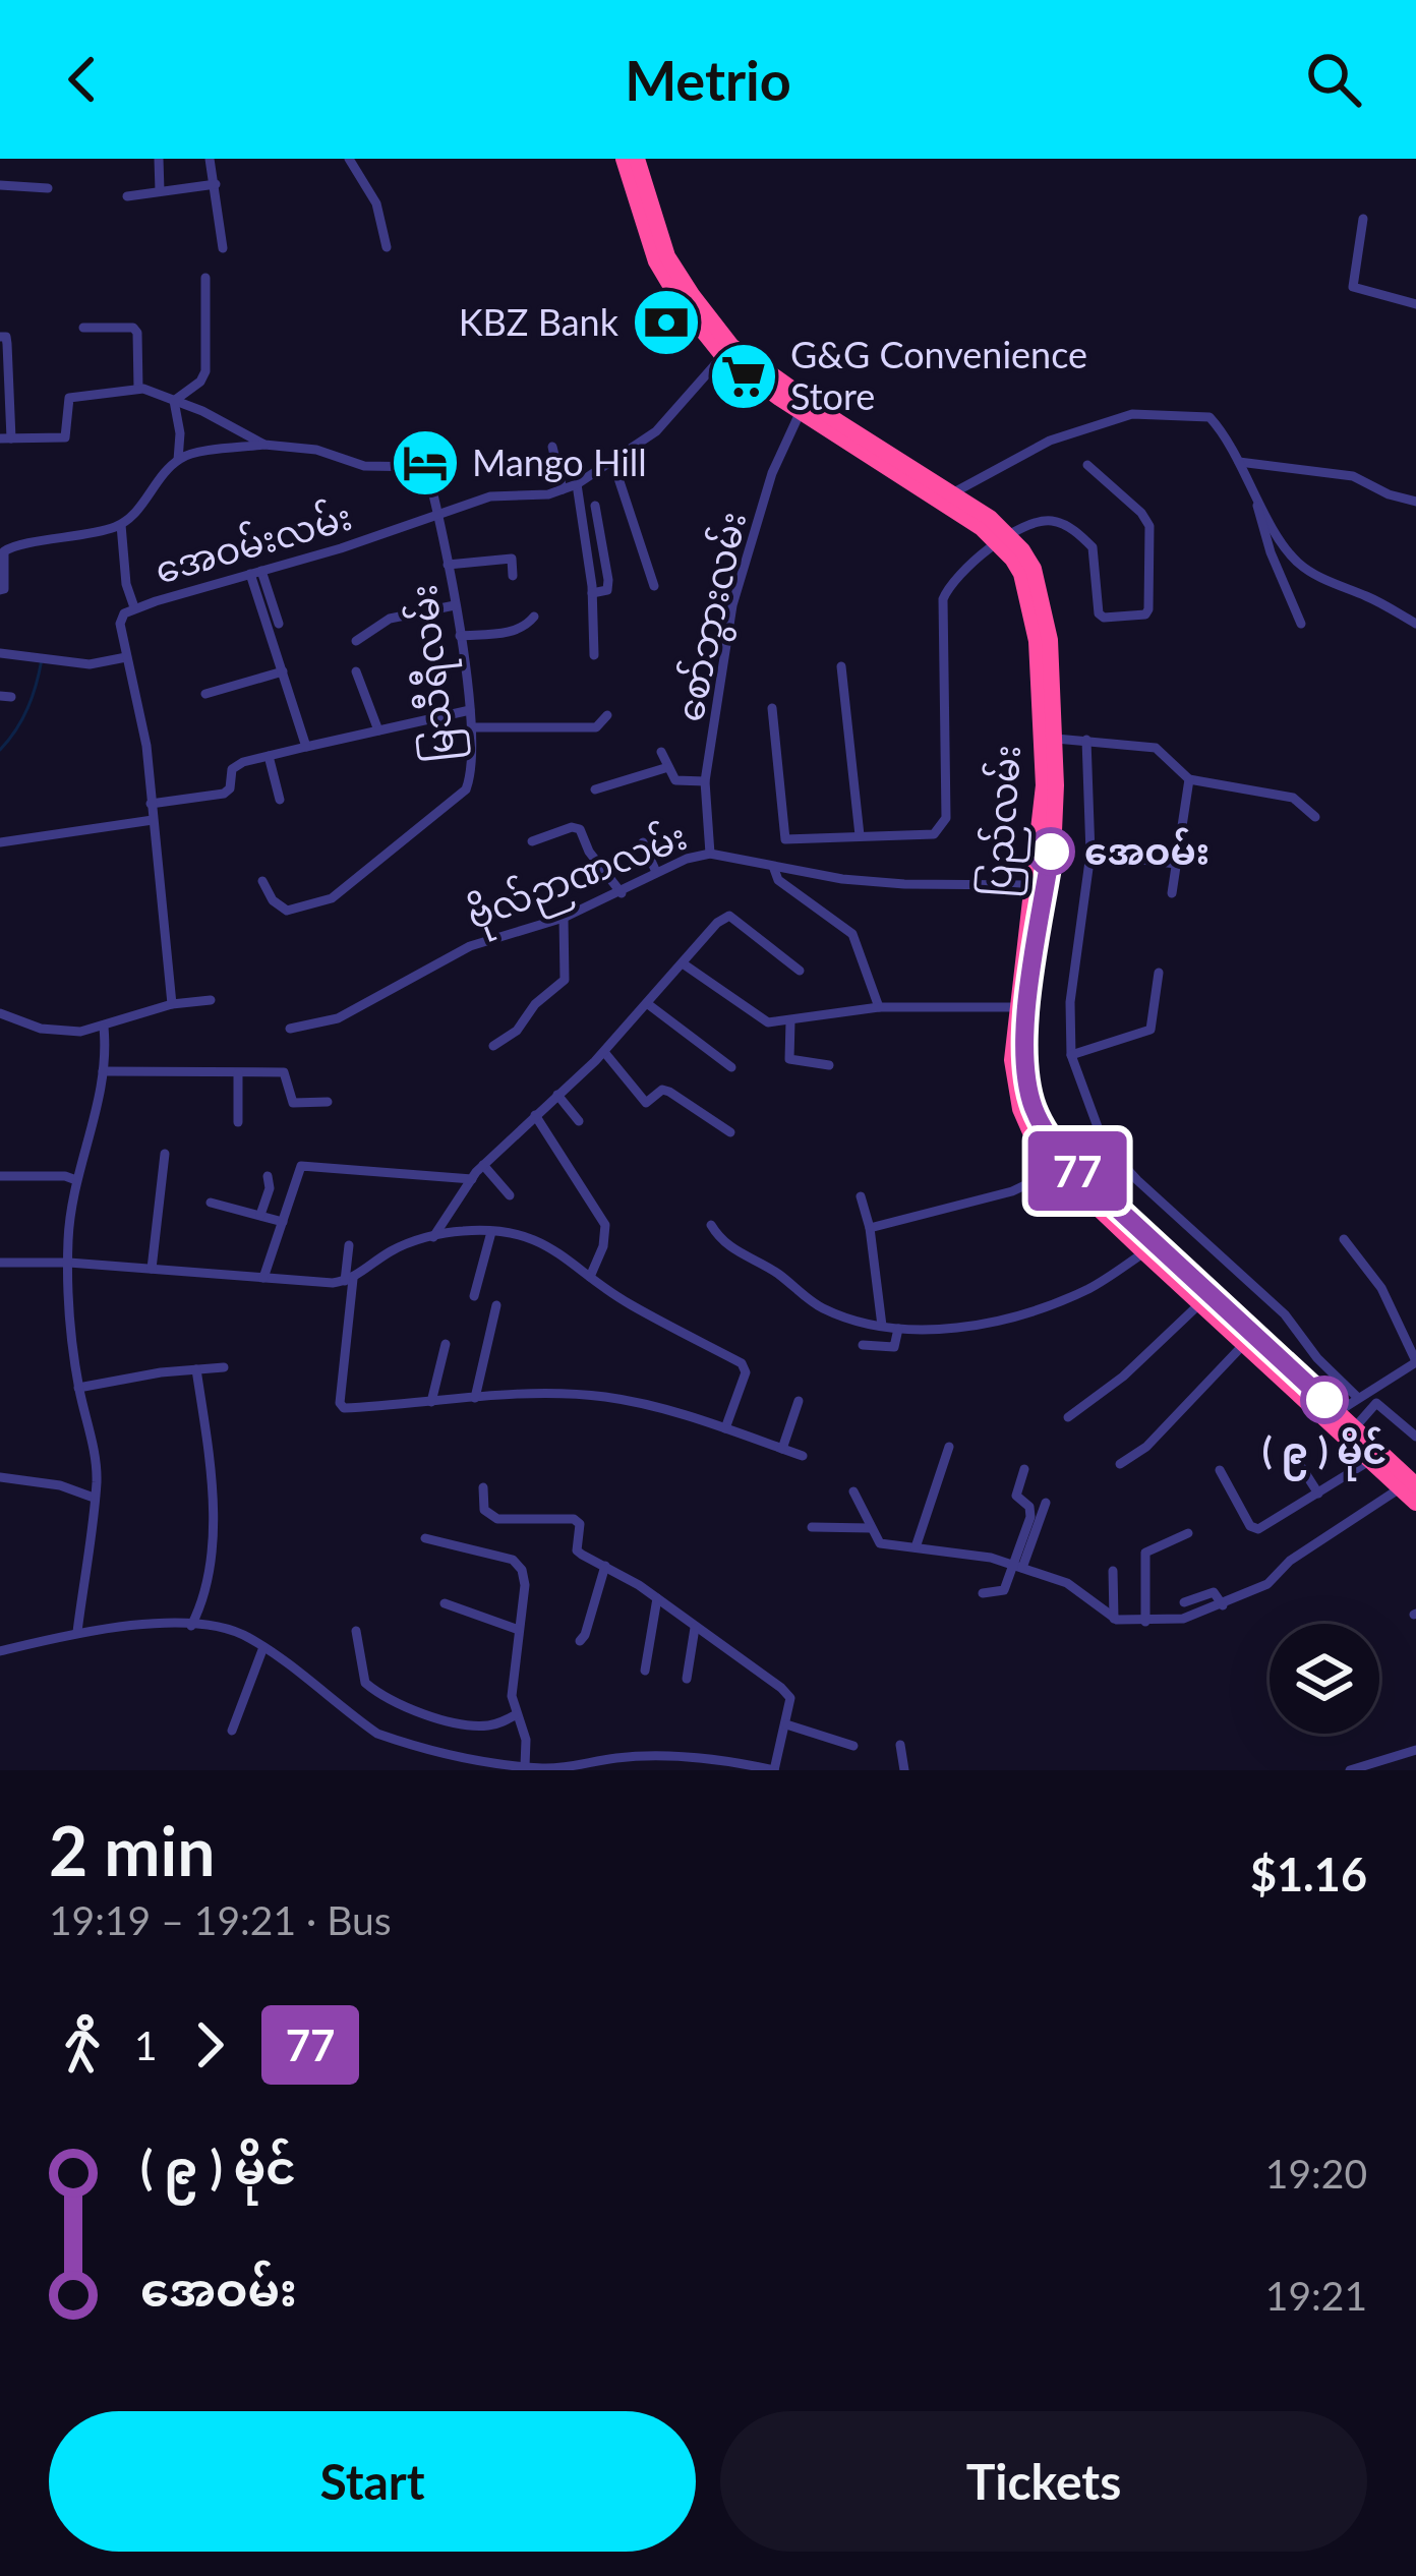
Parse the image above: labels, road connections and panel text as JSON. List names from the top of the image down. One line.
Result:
{"streets":{"highway":["ပြည်လမ်း"],"street":["အေဝမ်းလမ်း","စော်ဘွားလမ်း","မြသီရီလမ်း","ဗိုလ်ဉာဏလမ်း"]},"crossings":[["အေဝမ်းလမ်း","မြသီရီလမ်း"],["အေဝမ်းလမ်း","ပြည်လမ်း"],["စော်ဘွားလမ်း","ပြည်လမ်း"],["စော်ဘွားလမ်း","ဗိုလ်ဉာဏလမ်း"],["ပြည်လမ်း","ဗိုလ်ဉာဏလမ်း"]],"places":{"bank":["KBZ Bank"],"supermarket":["G&G Convenience Store"],"hotel":["Mango Hill"],"other":["အေဝမ်း","( ၉ ) မိုင်"]},"lines":["bus line 77"],"page":{"header":"Metrio","on_map":"77","heading":["2 min","19:19 – 19:21 · Bus","$1.16"],"legs":["1","77"],"list":[{"name":"( ၉ ) မိုင်","value":"19:20"},{"name":"အေဝမ်း","value":"19:21"}],"buttons":["Start","Tickets"]}}
